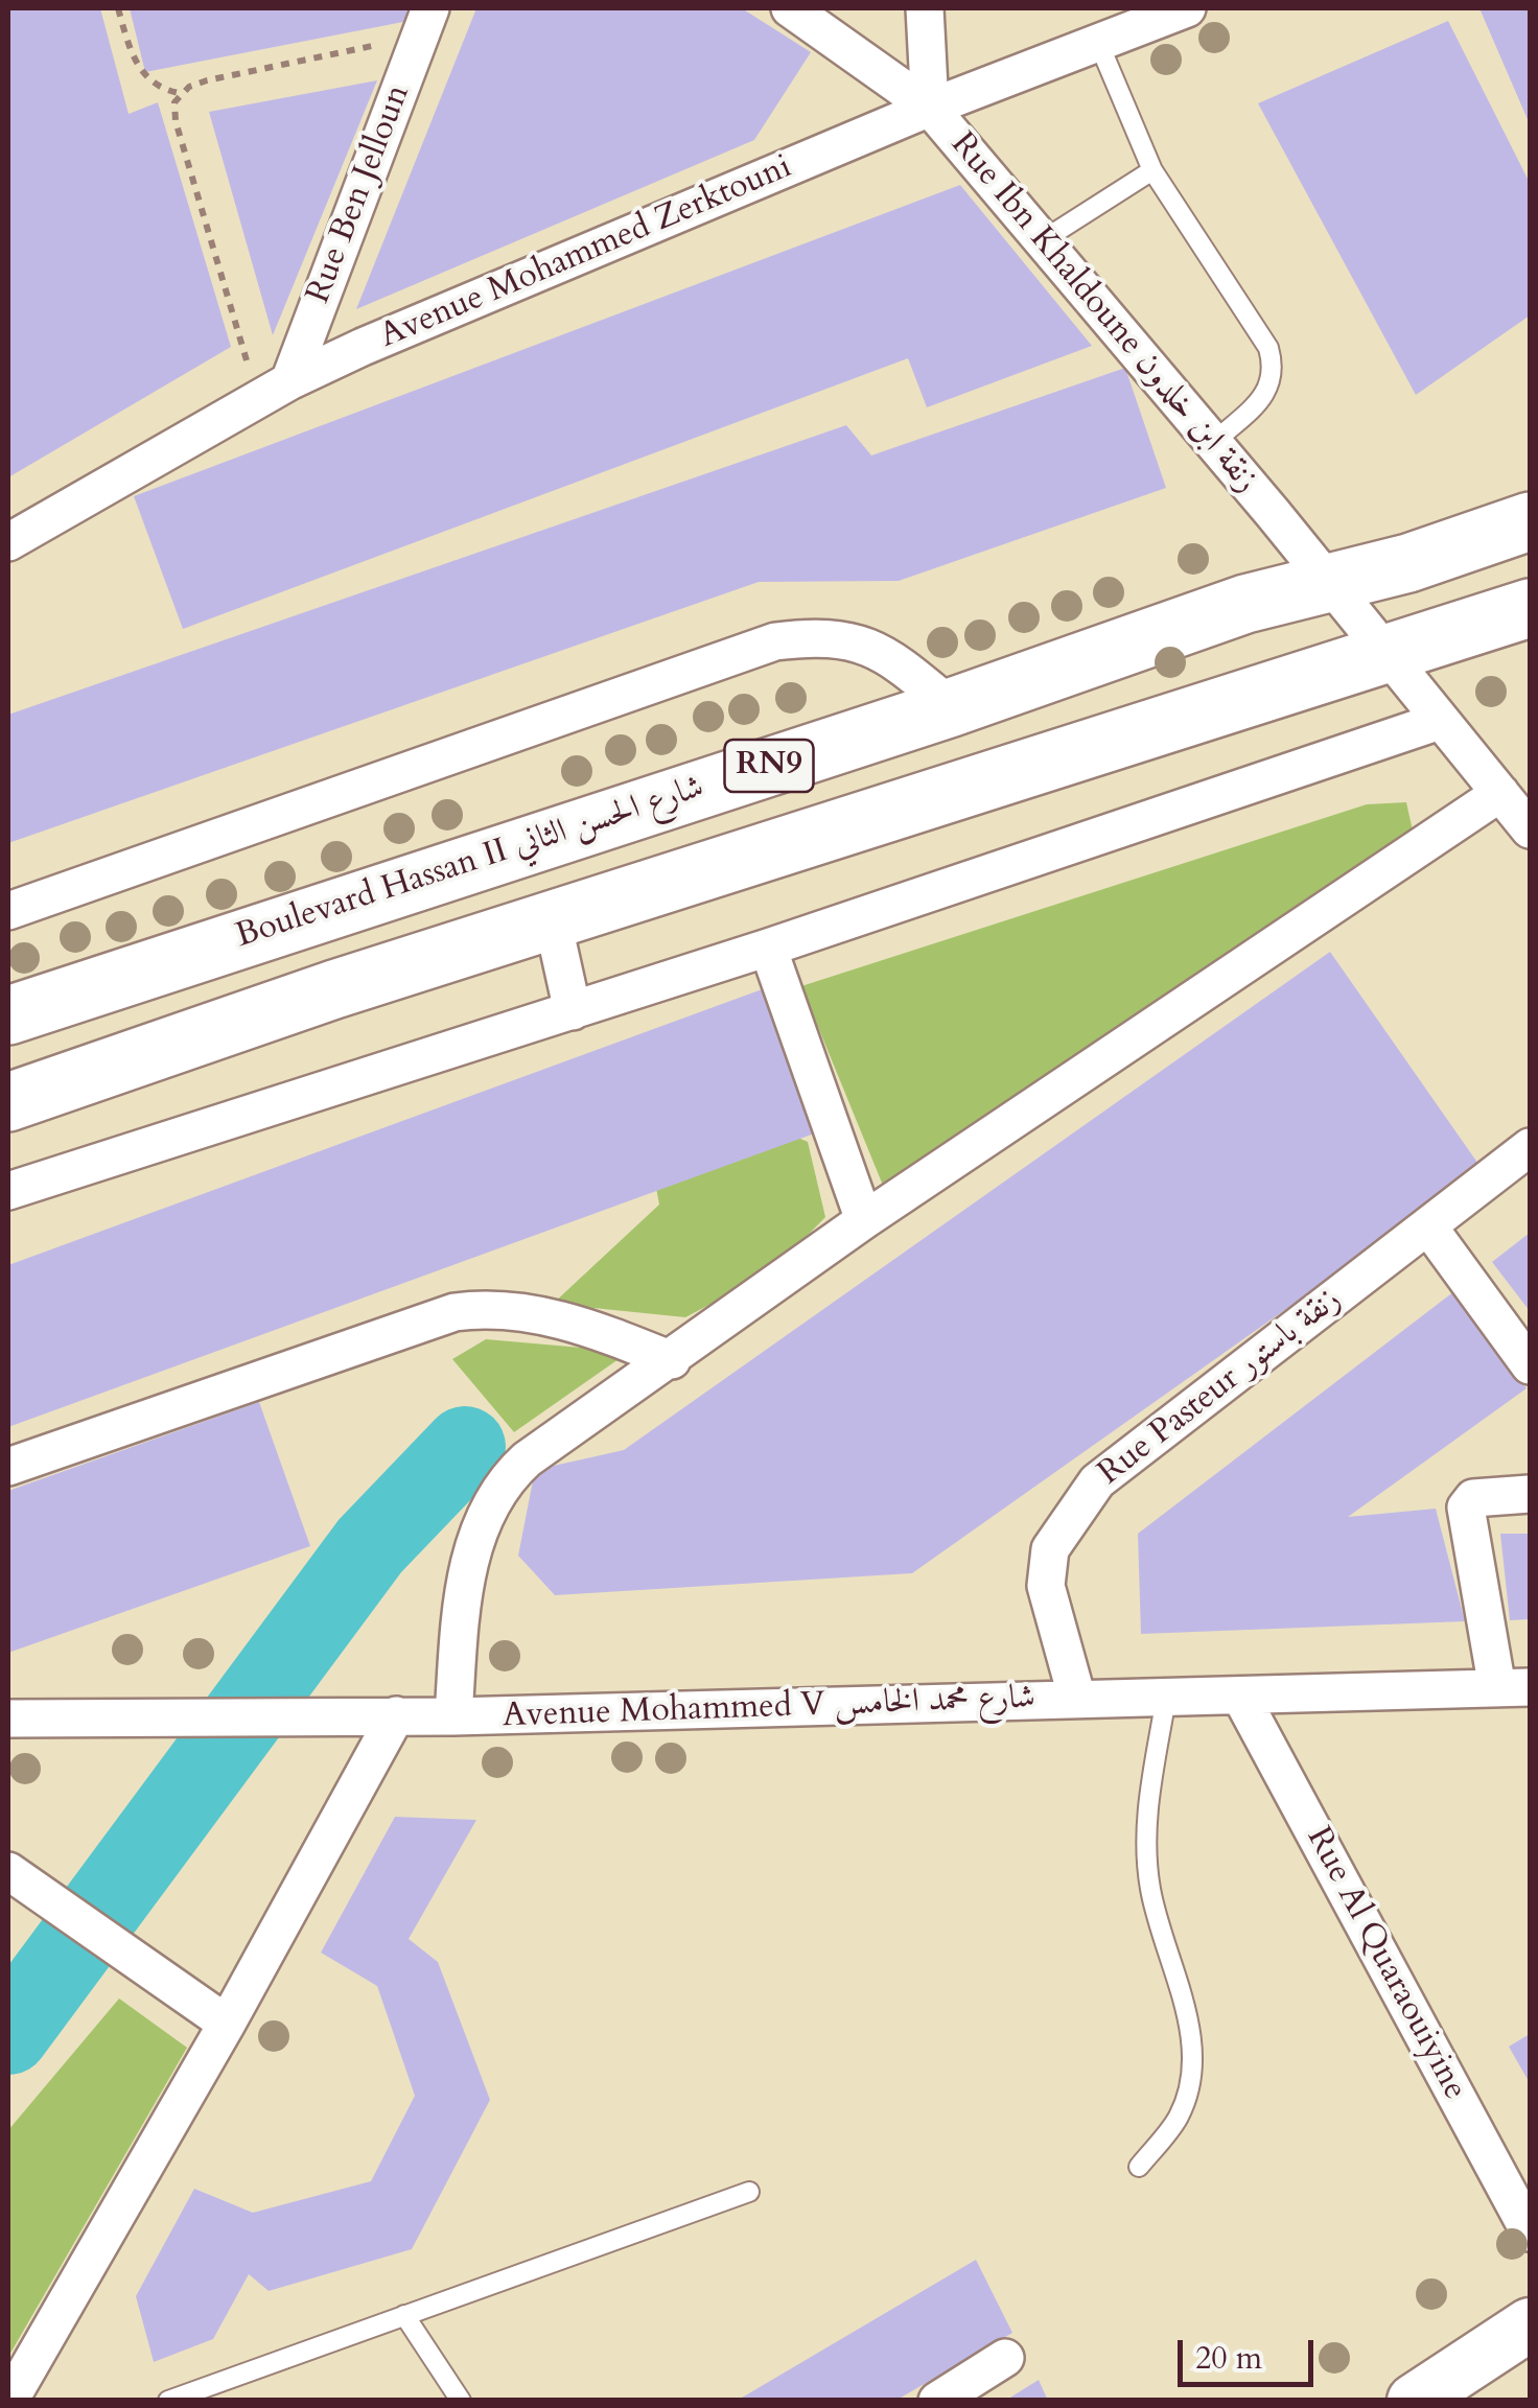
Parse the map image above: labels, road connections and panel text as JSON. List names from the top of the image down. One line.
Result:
{"streets":{"main road":["RN9","Boulevard Hassan II شارع الحسن الثاني"],"street":["Rue Ben Jelloun","Avenue Mohammed Zerktouni","Rue Ibn Khaldoune زنقة ابن خلدون","Rue Pasteur زنقة باستور","Avenue Mohammed V شارع محمد الخامس","Rue Al Quaraouiyine"]},"crossings":[["Rue Ben Jelloun","Avenue Mohammed Zerktouni"],["Avenue Mohammed Zerktouni","Rue Ibn Khaldoune زنقة ابن خلدون"],["Rue Ibn Khaldoune زنقة ابن خلدون","RN9"],["Rue Ibn Khaldoune زنقة ابن خلدون","Boulevard Hassan II شارع الحسن الثاني"],["Rue Pasteur زنقة باستور","Avenue Mohammed V شارع محمد الخامس"],["Avenue Mohammed V شارع محمد الخامس","Rue Al Quaraouiyine"]],"scale_bar":"20 m"}
